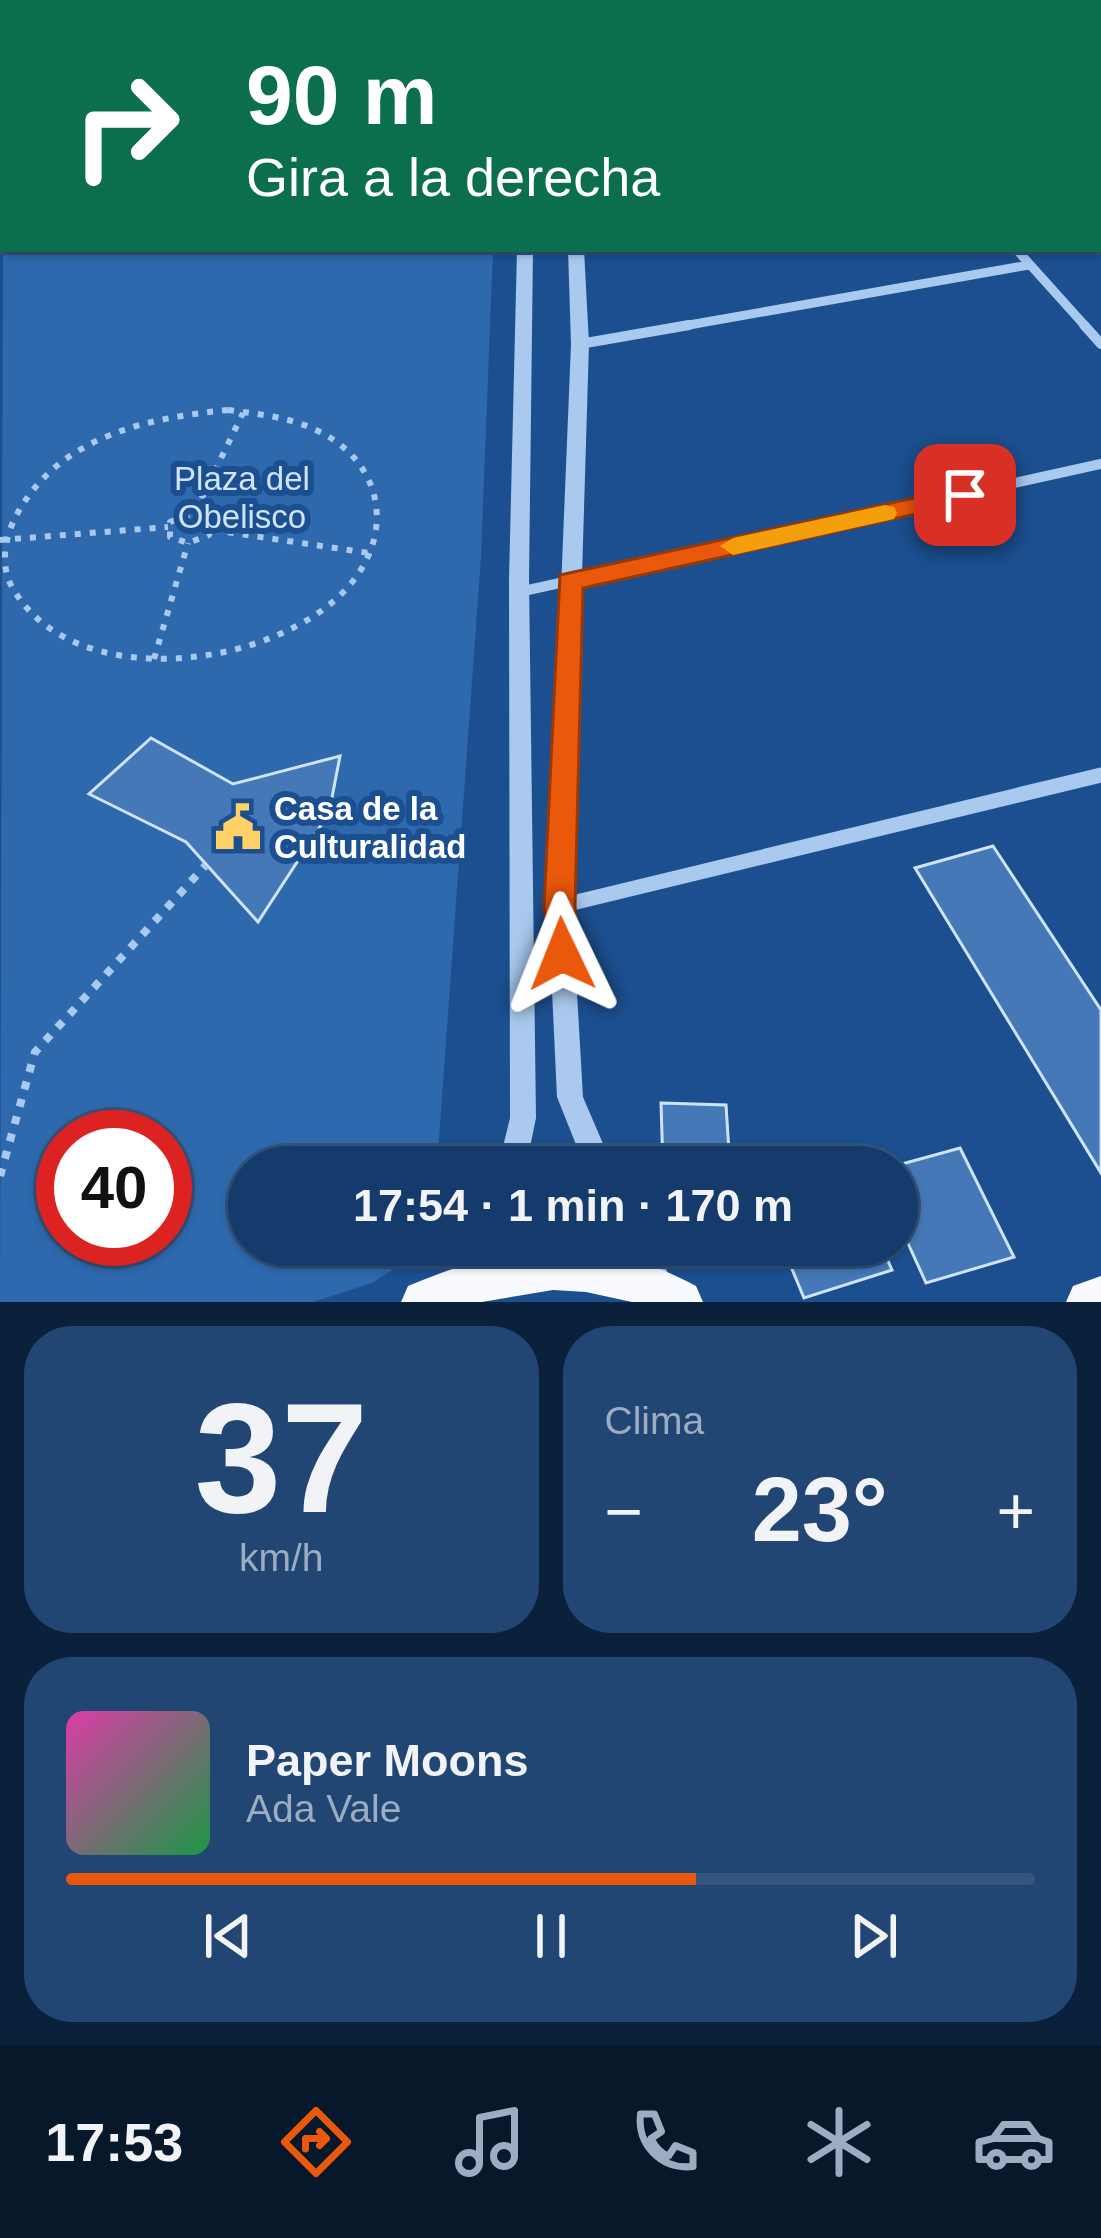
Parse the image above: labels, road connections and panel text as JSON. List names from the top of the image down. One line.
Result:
{"parks":["Plaza del Obelisco"],"places":{"public building":["Casa de la Culturalidad"]},"page":{"turn":["90 m","Gira a la derecha"],"limit":"40","trip":"17:54 · 1 min · 170 m","tile":[["37","km/h"],"Clima"],"heat":["−","23°","+"],"song":["Paper Moons","Ada Vale"],"tabs":"17:53"}}
